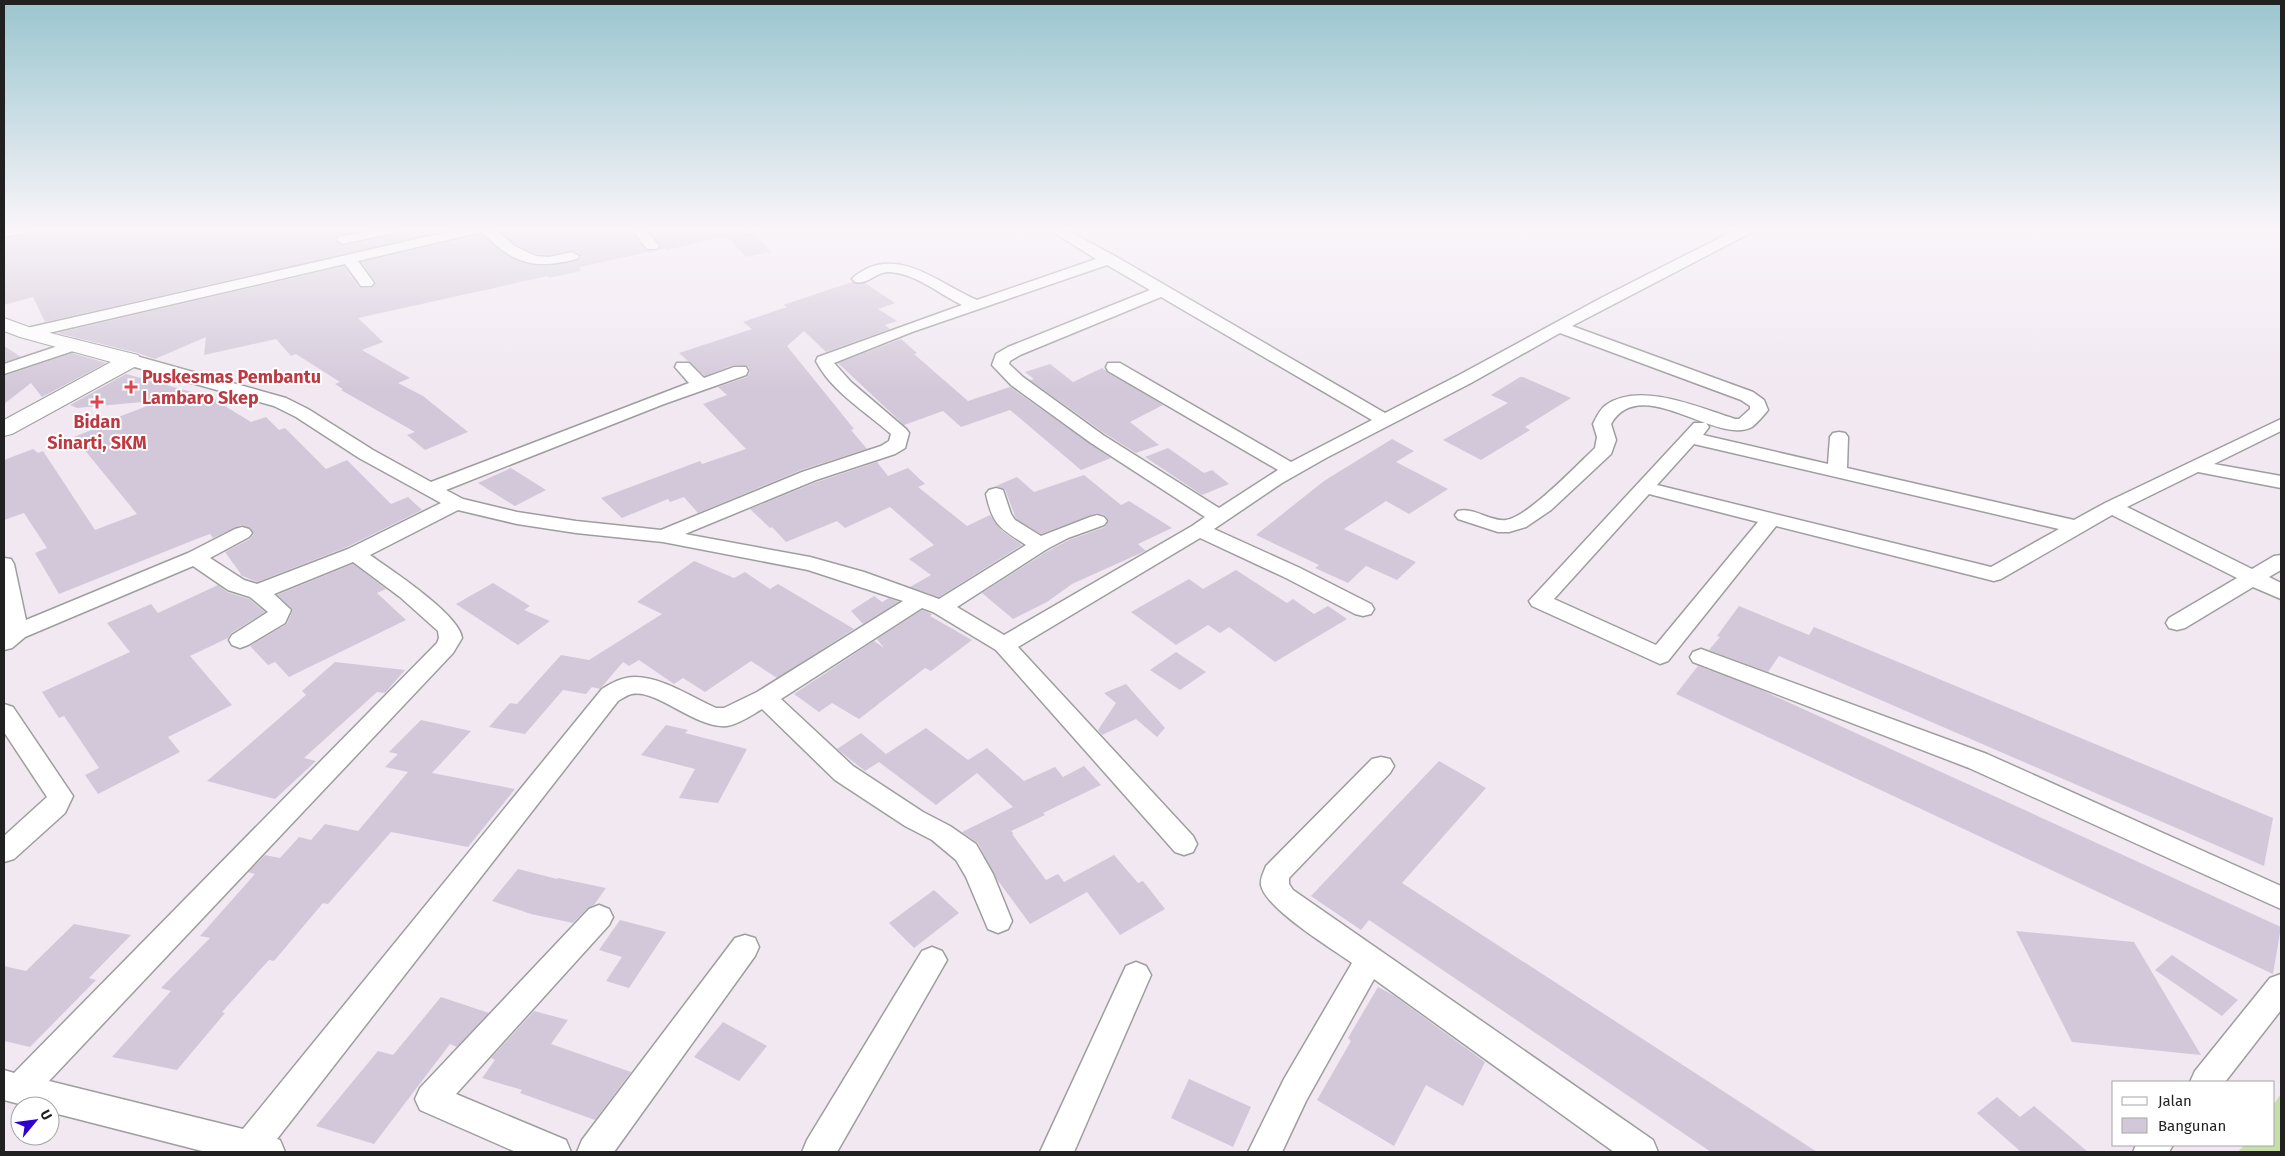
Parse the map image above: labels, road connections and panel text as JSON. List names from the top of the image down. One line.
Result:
{"places":{"health":["Puskesmas Pembantu Lambaro Skep","Bidan Sinarti, SKM"]},"legend":["Jalan","Bangunan"],"north":"top right"}
